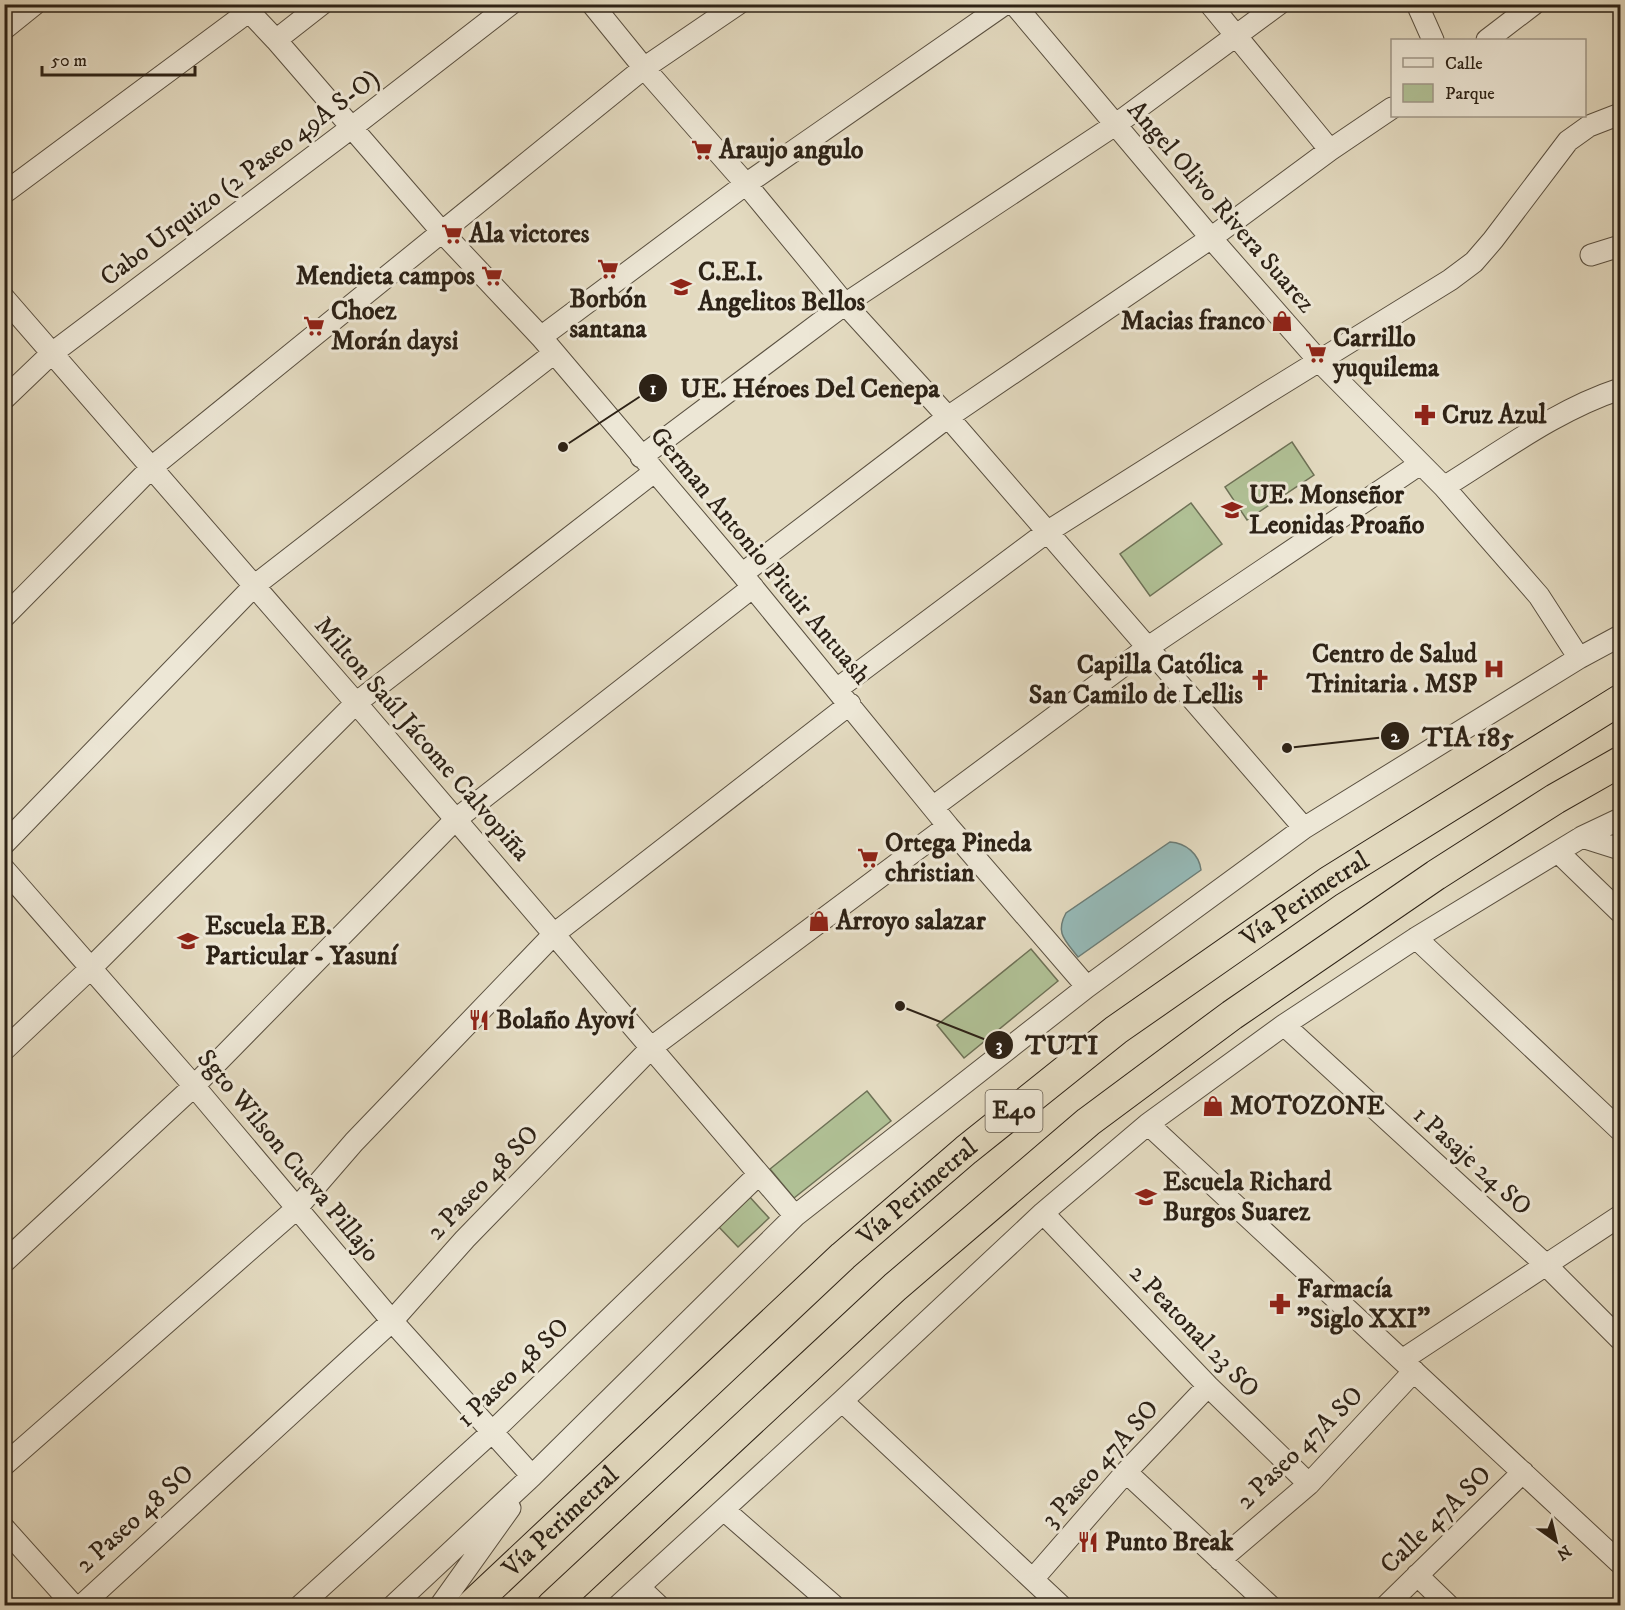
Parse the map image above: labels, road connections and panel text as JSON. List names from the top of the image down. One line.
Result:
{"streets":{"highway":["Vía Perimetral","E40"],"street":["Cabo Urquizo (2 Paseo 49A S-O)","Angel Olivo Rivera Suarez","German Antonio Pituir Antuash","Milton Saúl Jácome Calvopiña","Sgto Wilson Cueva Pillajo","1 Pasaje 24 SO","2 Paseo 48 SO","2 Peatonal 23 SO","1 Paseo 48 SO","2 Paseo 47A SO","3 Paseo 47A SO","Calle 47A SO"]},"crossings":[["Cabo Urquizo (2 Paseo 49A S-O)","German Antonio Pituir Antuash"],["Cabo Urquizo (2 Paseo 49A S-O)","Milton Saúl Jácome Calvopiña"],["Angel Olivo Rivera Suarez","Vía Perimetral"],["German Antonio Pituir Antuash","Vía Perimetral"],["German Antonio Pituir Antuash","2 Paseo 48 SO"],["Milton Saúl Jácome Calvopiña","Vía Perimetral"],["Milton Saúl Jácome Calvopiña","2 Paseo 48 SO"],["Milton Saúl Jácome Calvopiña","1 Paseo 48 SO"],["Vía Perimetral","Sgto Wilson Cueva Pillajo"],["Sgto Wilson Cueva Pillajo","2 Paseo 48 SO"],["Sgto Wilson Cueva Pillajo","1 Paseo 48 SO"],["1 Pasaje 24 SO","2 Paseo 47A SO"],["2 Peatonal 23 SO","2 Paseo 47A SO"],["2 Peatonal 23 SO","3 Paseo 47A SO"]],"places":{"supermarket":["Araujo angulo","Ala victores","Borbón santana","Mendieta campos","Choez Morán daysi","Carrillo yuquilema","Ortega Pineda christian"],"school or university":["C.E.I. Angelitos Bellos","UE. Monseñor Leonidas Proaño","Escuela EB. Particular - Yasuní","Escuela Richard Burgos Suarez"],"shop":["Macias franco","Arroyo salazar","MOTOZONE"],"pharmacy":["Cruz Azul","Farmacía \"Siglo XXI\""],"other":["UE. Héroes Del Cenepa","TIA 185","TUTI"],"hospital":["Centro de Salud Trinitaria . MSP"],"church":["Capilla Católica San Camilo de Lellis"],"restaurant":["Bolaño Ayoví","Punto Break"]},"legend":["Calle","Parque"],"scale_bar":"50 m","north":"bottom right"}
